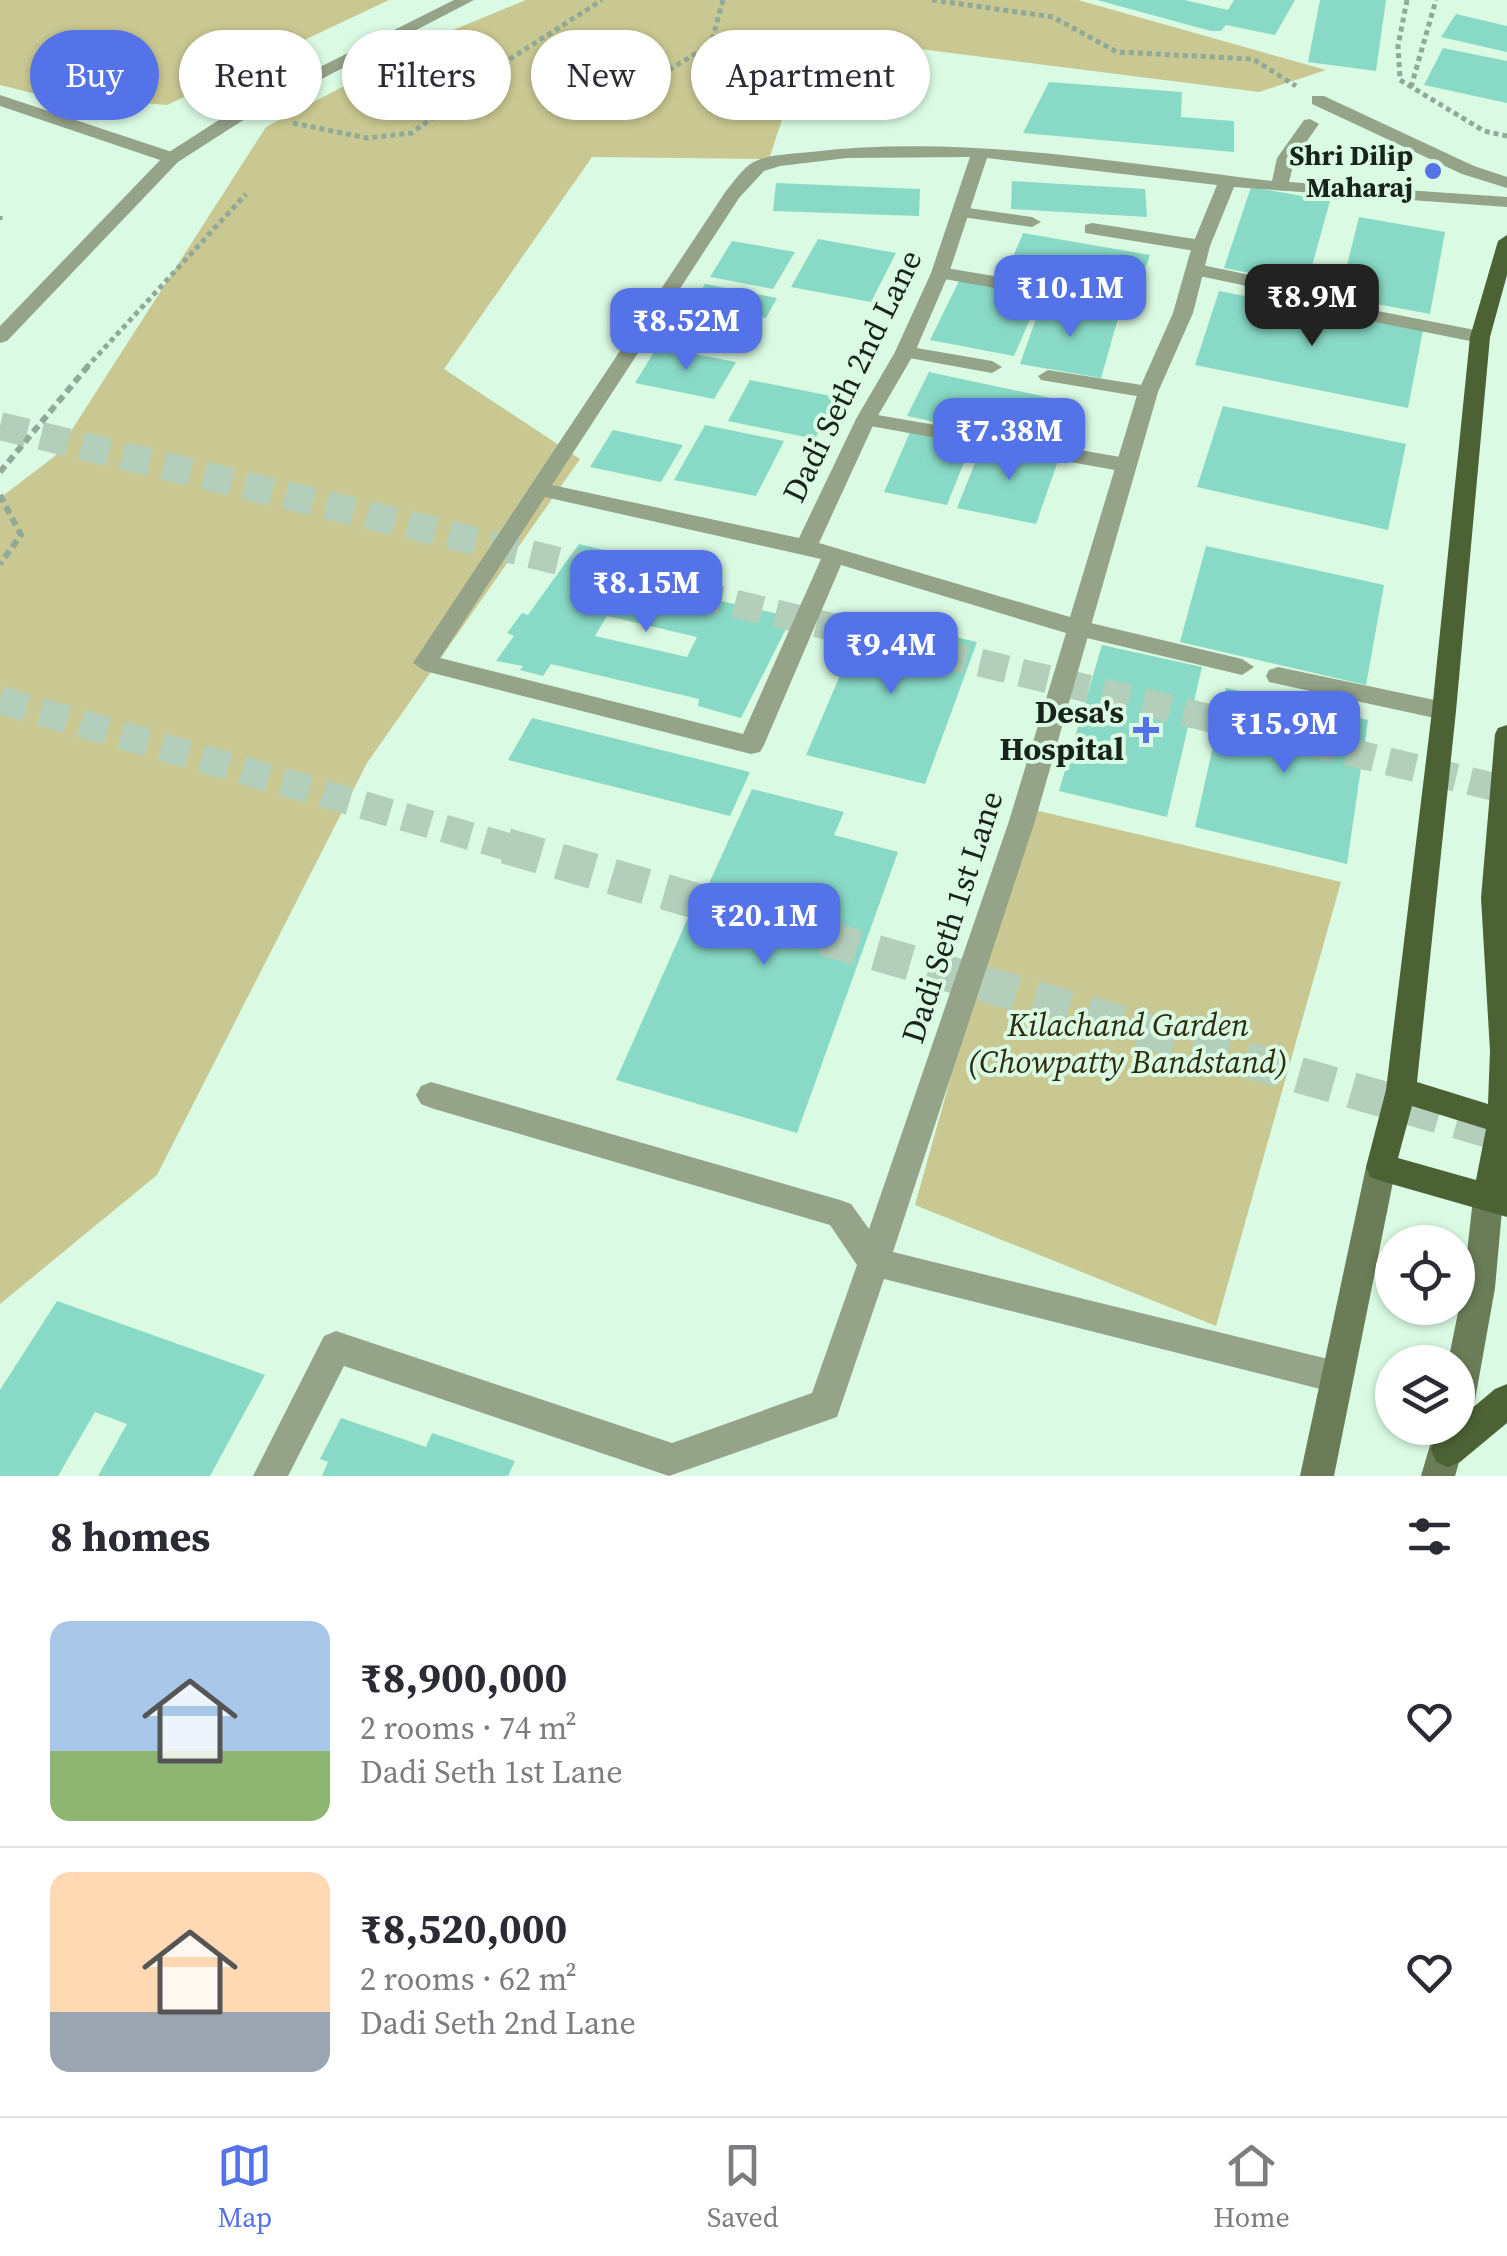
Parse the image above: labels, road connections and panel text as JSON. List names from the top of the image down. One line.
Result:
{"streets":{"street":["Dadi Seth 2nd Lane","Dadi Seth 1st Lane"]},"crossings":[["Dadi Seth 2nd Lane","Dadi Seth 1st Lane"]],"parks":["Kilachand Garden (Chowpatty Bandstand)"],"places":{"other":["Shri Dilip Maharaj"],"health":["Desa's Hospital"]},"page":{"chip":["Buy","Rent","Filters","New","Apartment"],"price":["₹10.1M","₹8.9M","₹8.52M","₹7.38M","₹8.15M","₹9.4M","₹15.9M","₹20.1M"],"heading":"8 homes","list":[{"name":"₹8,900,000","note":"2 rooms · 74 m² · Dadi Seth 1st Lane"},{"name":"₹8,520,000","note":"2 rooms · 62 m² · Dadi Seth 2nd Lane"}],"tabs":["Map","Saved","Home"]}}
